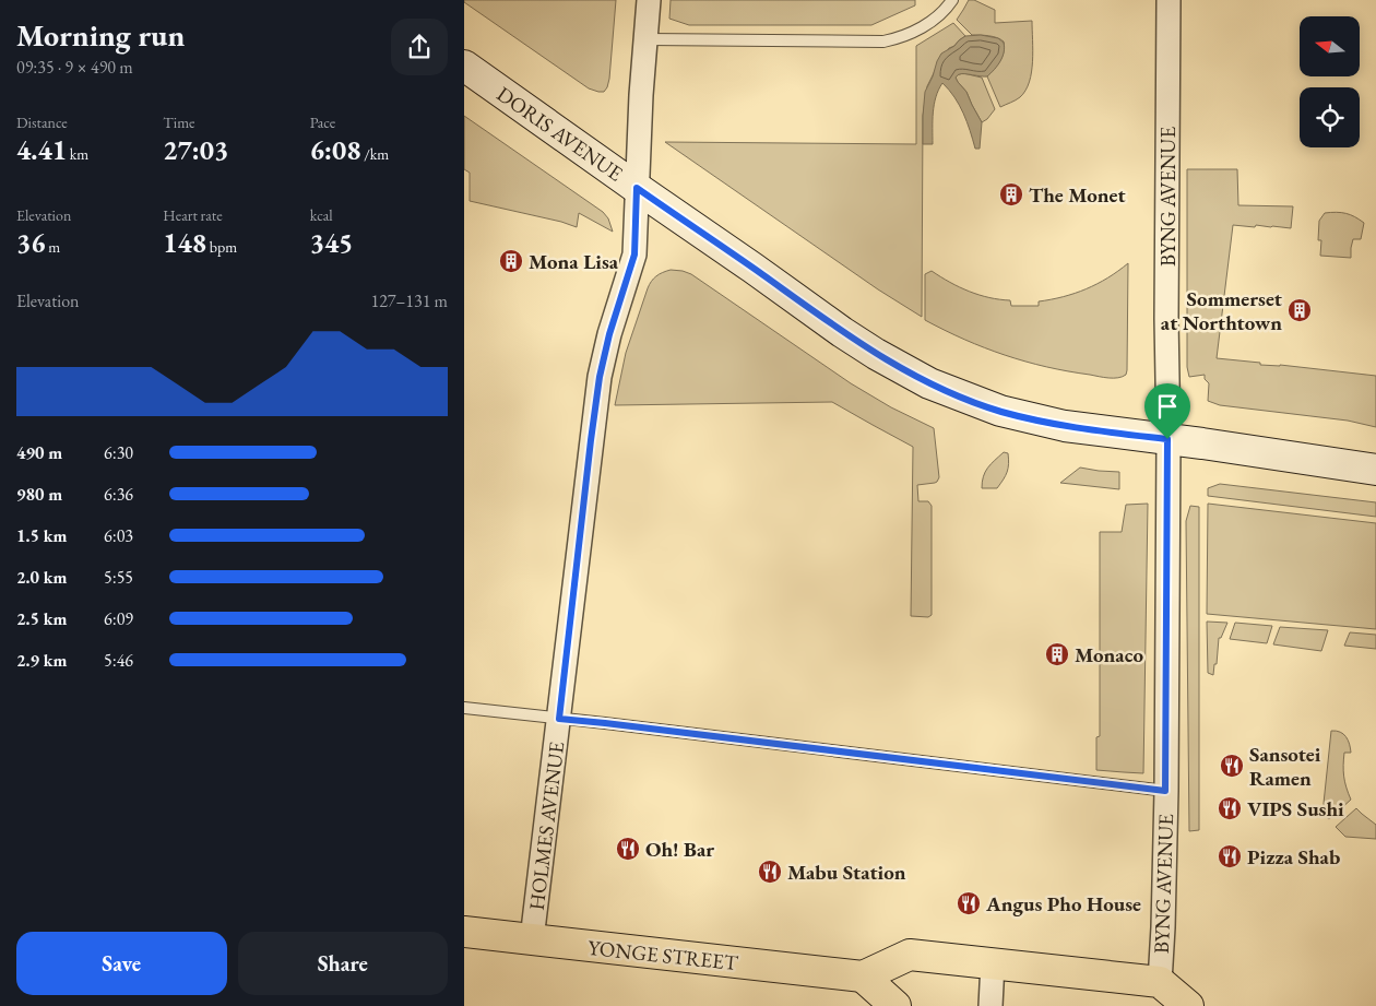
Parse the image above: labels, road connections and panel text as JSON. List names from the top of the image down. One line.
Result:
{"streets":{"main road":["YONGE STREET"],"street":["DORIS AVENUE","BYNG AVENUE","HOLMES AVENUE"]},"crossings":[["DORIS AVENUE","BYNG AVENUE"],["DORIS AVENUE","HOLMES AVENUE"],["HOLMES AVENUE","YONGE STREET"]],"places":{"building":["The Monet","Mona Lisa","Sommerset at Northtown","Monaco"],"restaurant":["Sansotei Ramen","VIPS Sushi","Oh! Bar","Pizza Shab","Mabu Station","Angus Pho House"]},"north":"left","page":{"heading":["Morning run","09:35 · 9 × 490 m"],"stats":[["Distance","4.41 km"],["Time","27:03"],["Pace","6:08 /km"],["Elevation","36 m"],["Heart rate","148 bpm"],["kcal","345"]],"chart":["Elevation","127–131 m"],"list":[{"name":"490 m","note":"6:30"},{"name":"980 m","note":"6:36"},{"name":"1.5 km","note":"6:03"},{"name":"2.0 km","note":"5:55"},{"name":"2.5 km","note":"6:09"},{"name":"2.9 km","note":"5:46"}],"buttons":["Save","Share"]}}
